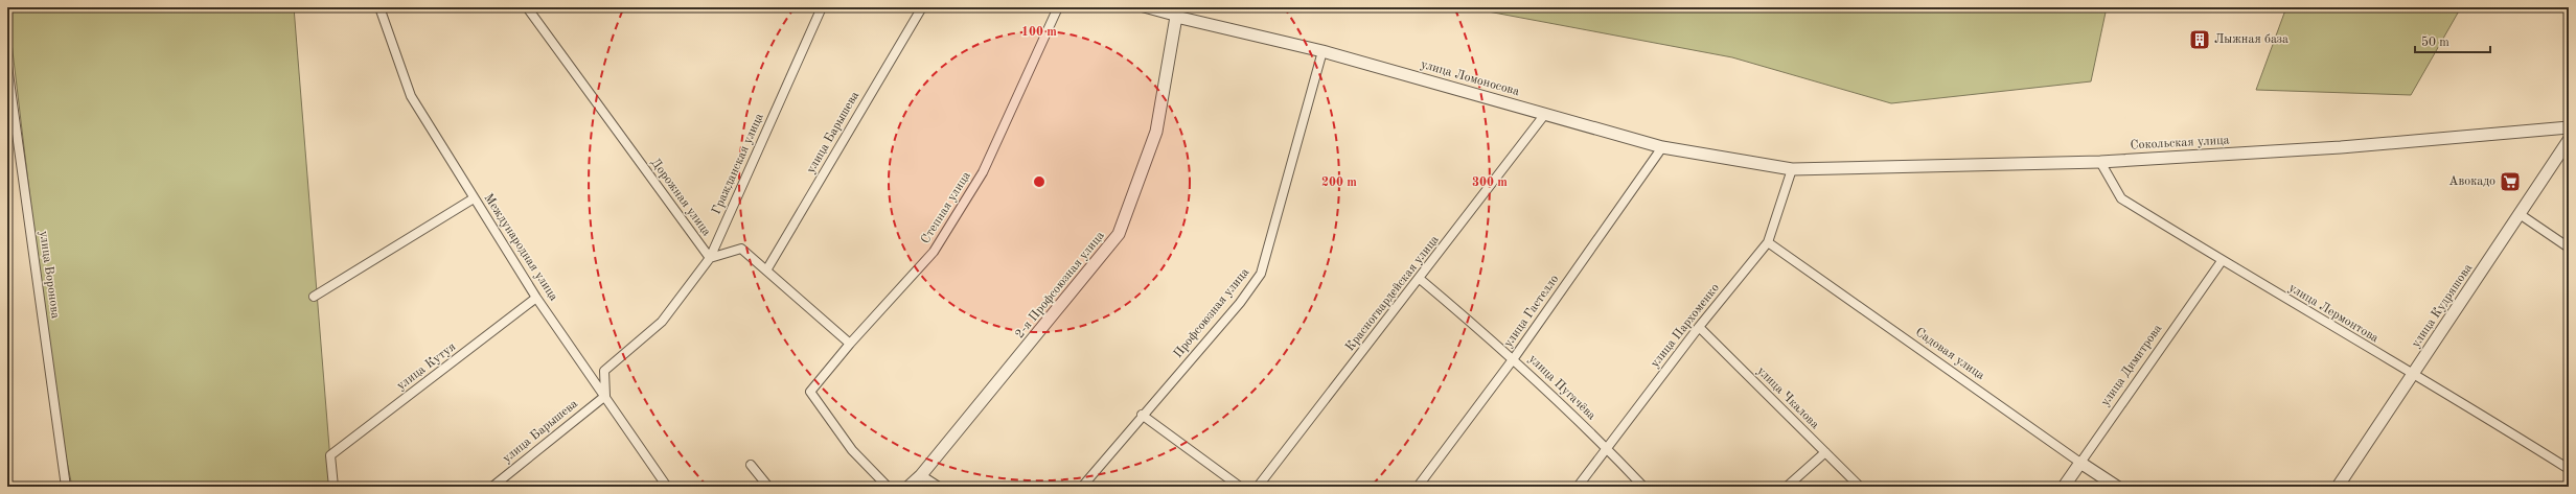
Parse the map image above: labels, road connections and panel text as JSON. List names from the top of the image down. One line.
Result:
{"streets":{"street":["улица Ломоносова","улица Барышева","Сокольская улица","Гражданская улица","Дорожная улица","Степная улица","Международная улица","улица Воронова","2-я Профсоюзная улица","Красногвардейская улица","улица Кудряшова","улица Гастелло","Профсоюзная улица","улица Лермонтова","улица Пархоменко","Садовая улица","улица Димитрова","улица Кутуя","улица Пугачёва","улица Чкалова"]},"crossings":[["улица Ломоносова","Сокольская улица"],["улица Ломоносова","2-я Профсоюзная улица"],["улица Ломоносова","Красногвардейская улица"],["улица Ломоносова","улица Гастелло"],["улица Ломоносова","Профсоюзная улица"],["улица Ломоносова","улица Пархоменко"],["улица Барышева","Гражданская улица"],["улица Барышева","Международная улица"],["Сокольская улица","улица Лермонтова"],["Сокольская улица","улица Пархоменко"],["Гражданская улица","Дорожная улица"],["Гражданская улица","Международная улица"],["Международная улица","улица Кутуя"],["Красногвардейская улица","улица Пугачёва"],["улица Кудряшова","улица Лермонтова"],["улица Гастелло","улица Пугачёва"],["улица Лермонтова","улица Димитрова"],["улица Пархоменко","Садовая улица"],["улица Пархоменко","улица Пугачёва"],["улица Пархоменко","улица Чкалова"],["Садовая улица","улица Димитрова"]],"places":{"building":["Лыжная база"],"supermarket":["Авокадо"]},"scale_bar":"50 m","rings":["100 m","200 m","300 m"]}
